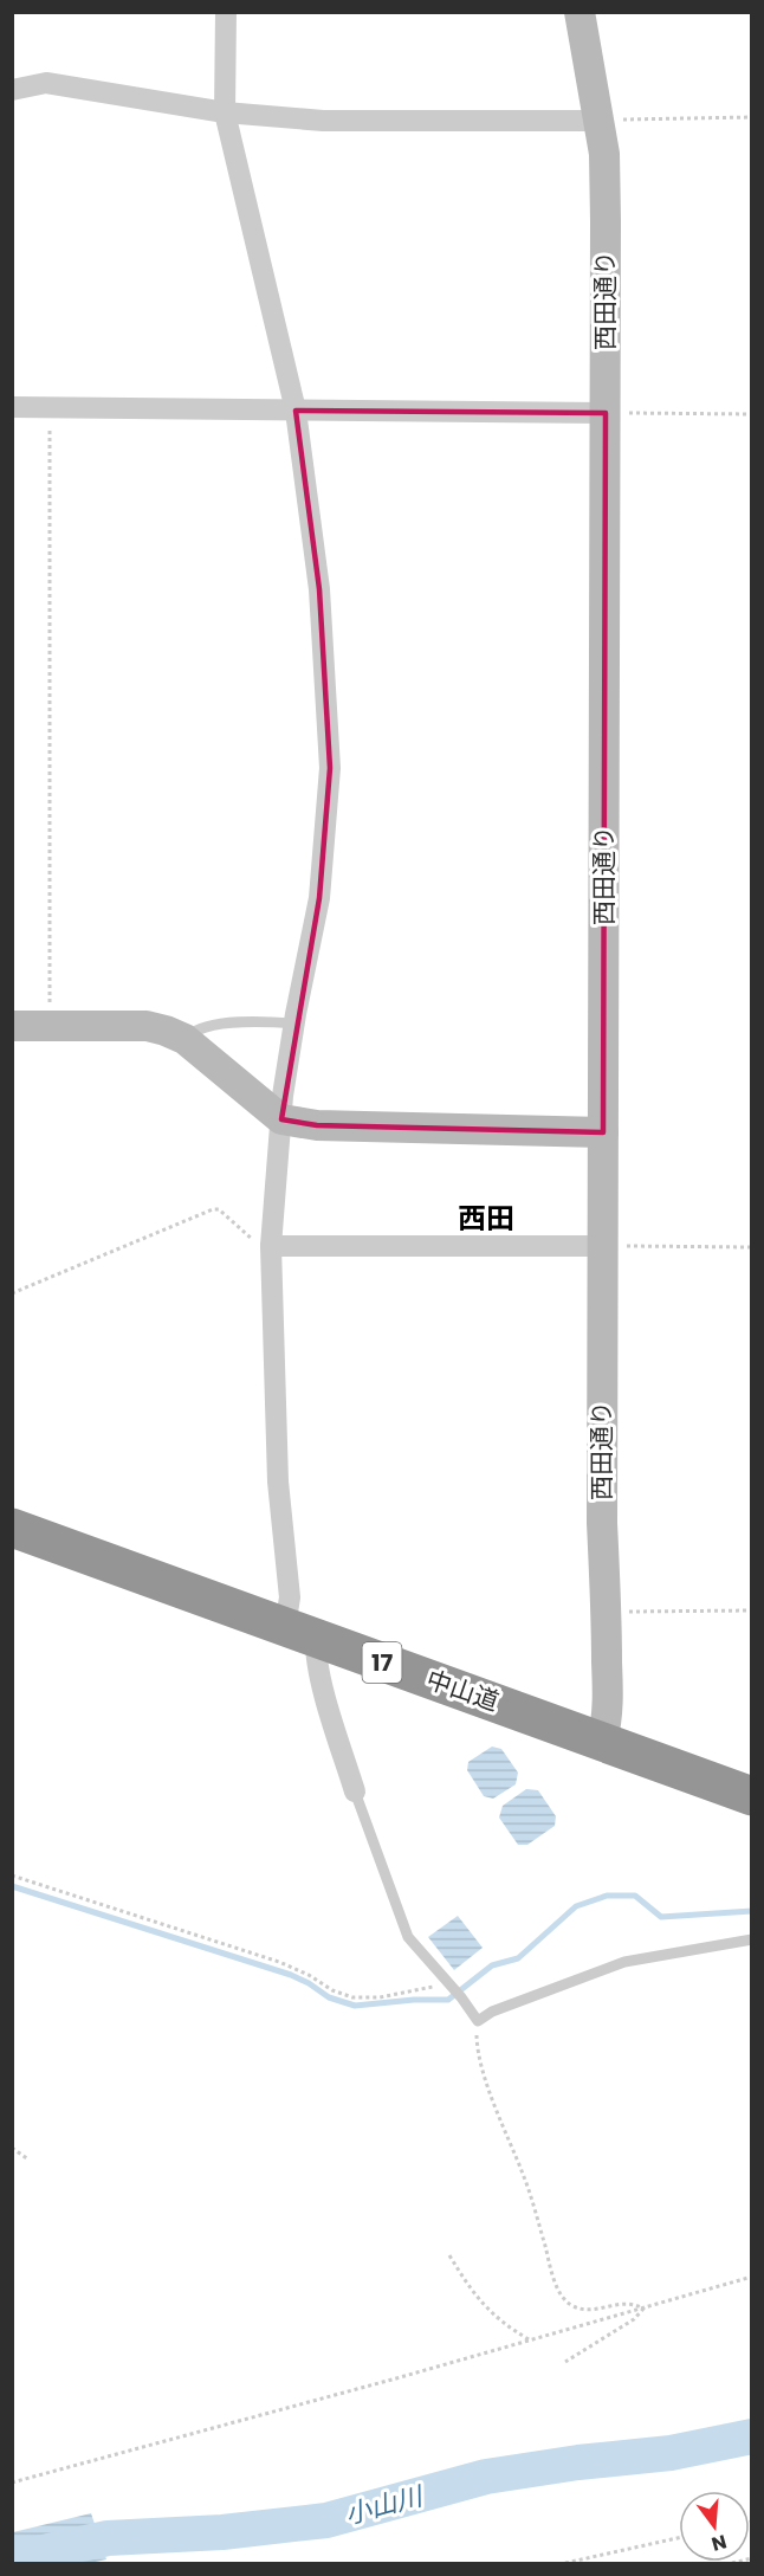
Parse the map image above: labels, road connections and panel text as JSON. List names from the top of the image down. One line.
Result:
{"streets":{"highway":["17","中山道"],"street":["西田通り"]},"crossings":[["西田通り","中山道"]],"districts":["西田"],"water":["小山川"],"north":"bottom"}
